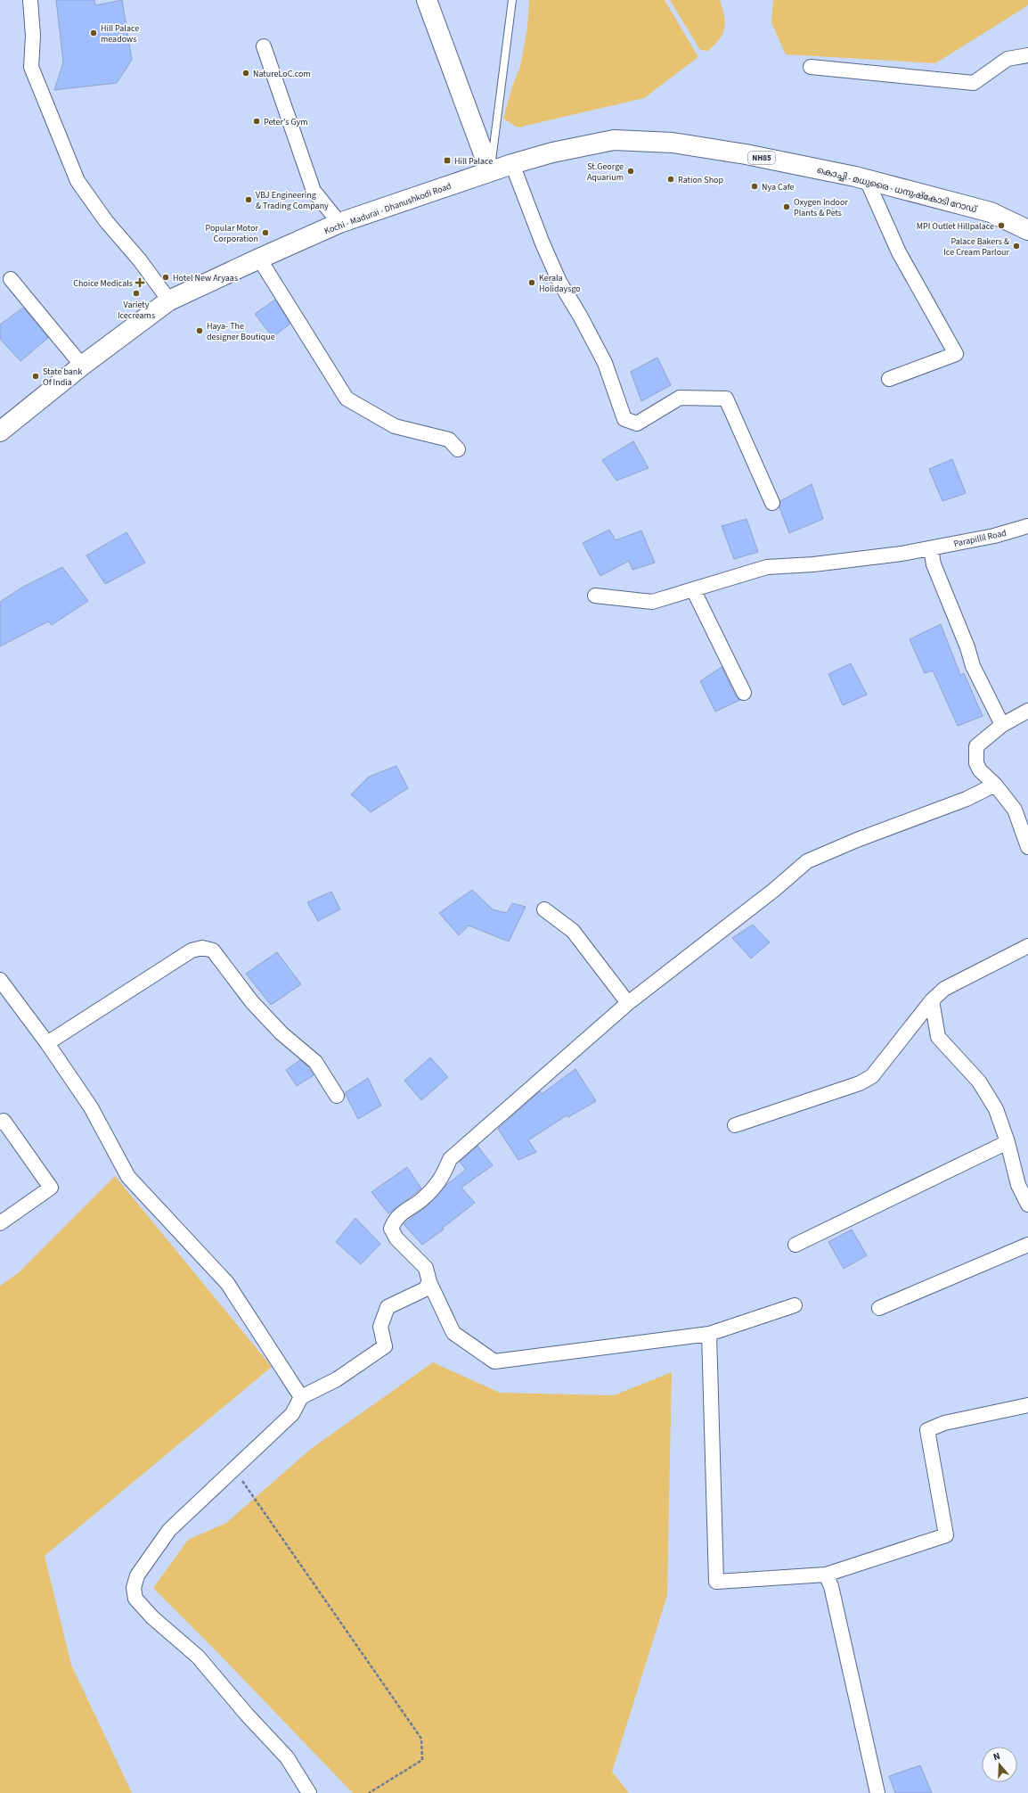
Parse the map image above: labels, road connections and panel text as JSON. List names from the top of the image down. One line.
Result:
{"streets":{"main road":["NH85","കൊച്ചി - മധുരൈ - ധനുഷ്‌കോടി റോഡ്","Kochi - Madurai - Dhanushkodi Road"],"street":["Parapillil Road"]},"crossings":[["കൊച്ചി - മധുരൈ - ധനുഷ്‌കോടി റോഡ്","Kochi - Madurai - Dhanushkodi Road"]],"places":{"other":["Hill Palace meadows","NatureLoC.com","Peter's Gym","St.George Aquarium","Ration Shop","Nya Cafe","VBJ Engineering & Trading Company","Oxygen Indoor Plants & Pets","MPI Outlet Hillpalace","Popular Motor Corporation","Palace Bakers & Ice Cream Parlour","Hotel New Aryaas","Kerala Holidaysgo","Variety Icecreams","Haya- The designer Boutique","State bank Of India"],"transit":["Hill Palace"],"health":["Choice Medicals"]},"north":"top"}
